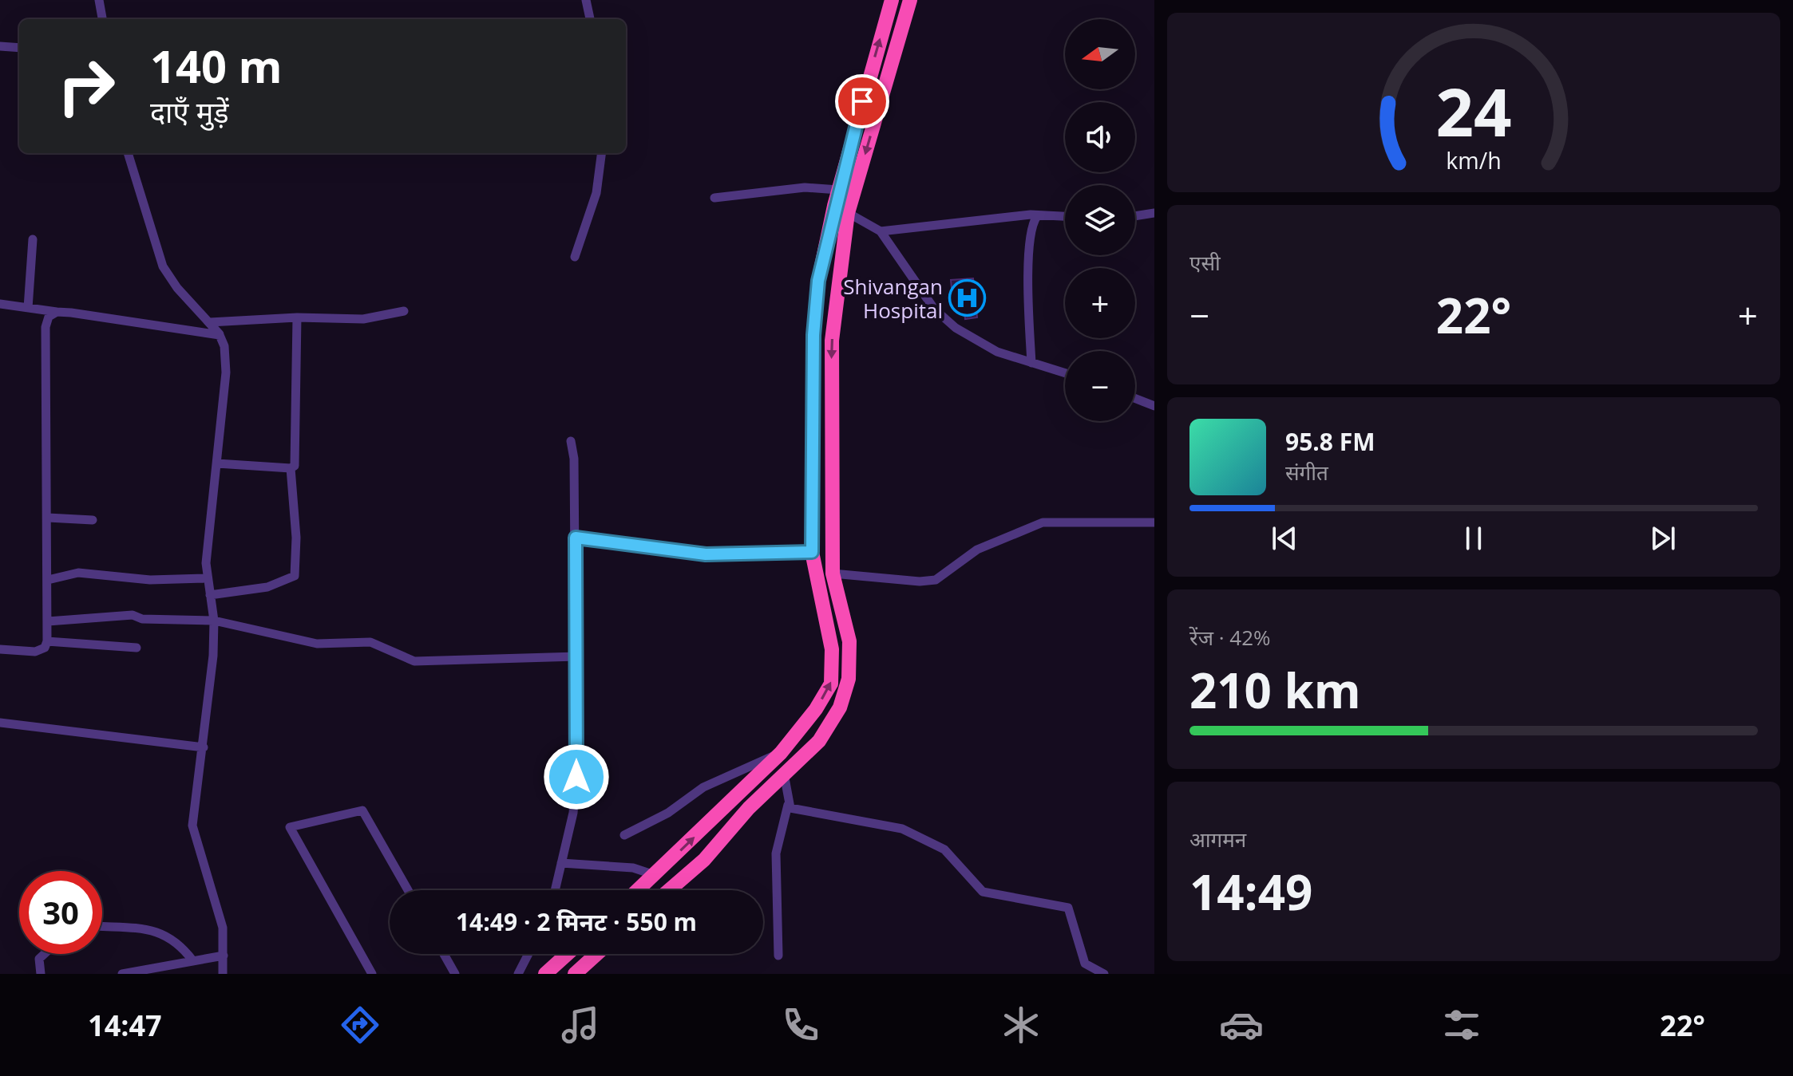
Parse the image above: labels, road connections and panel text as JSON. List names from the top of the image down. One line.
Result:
{"places":{"hospital":["Shivangan Hospital"]},"north":"left","page":{"map_buttons":["+","−"],"turn":["140 m","दाएँ मुड़ें"],"tile":["एसी",["रेंज · 42%","210 km"],["आगमन","14:49"]],"heat":["−","22°","+"],"song":["95.8 FM","संगीत"],"limit":"30","trip":"14:49 · 2 मिनट · 550 m","tabs":["14:47","22°"],"gauge":["24","km/h"]}}
